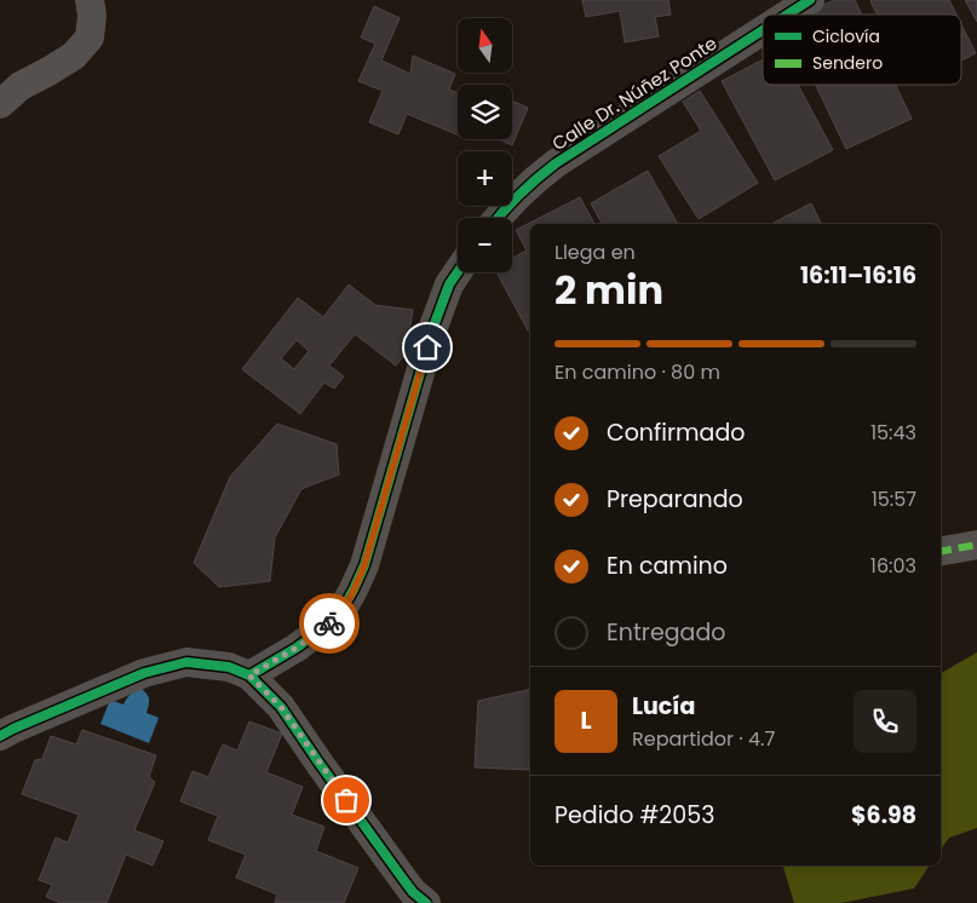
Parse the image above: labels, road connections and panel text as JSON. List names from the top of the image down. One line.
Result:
{"streets":{"street":["Calle Dr. Núñez Ponte"]},"legend":["Ciclovía","Sendero"],"north":"top","page":{"map_buttons":["+","−"],"heading":["2 min","Llega en","16:11–16:16"],"panel":["Lucía","Repartidor · 4.7","Pedido #2053","$6.98"],"bar":"En camino · 80 m","list":[["Confirmado","15:43"],["Preparando","15:57"],["En camino","16:03"],"Entregado"],"round":"L"}}
